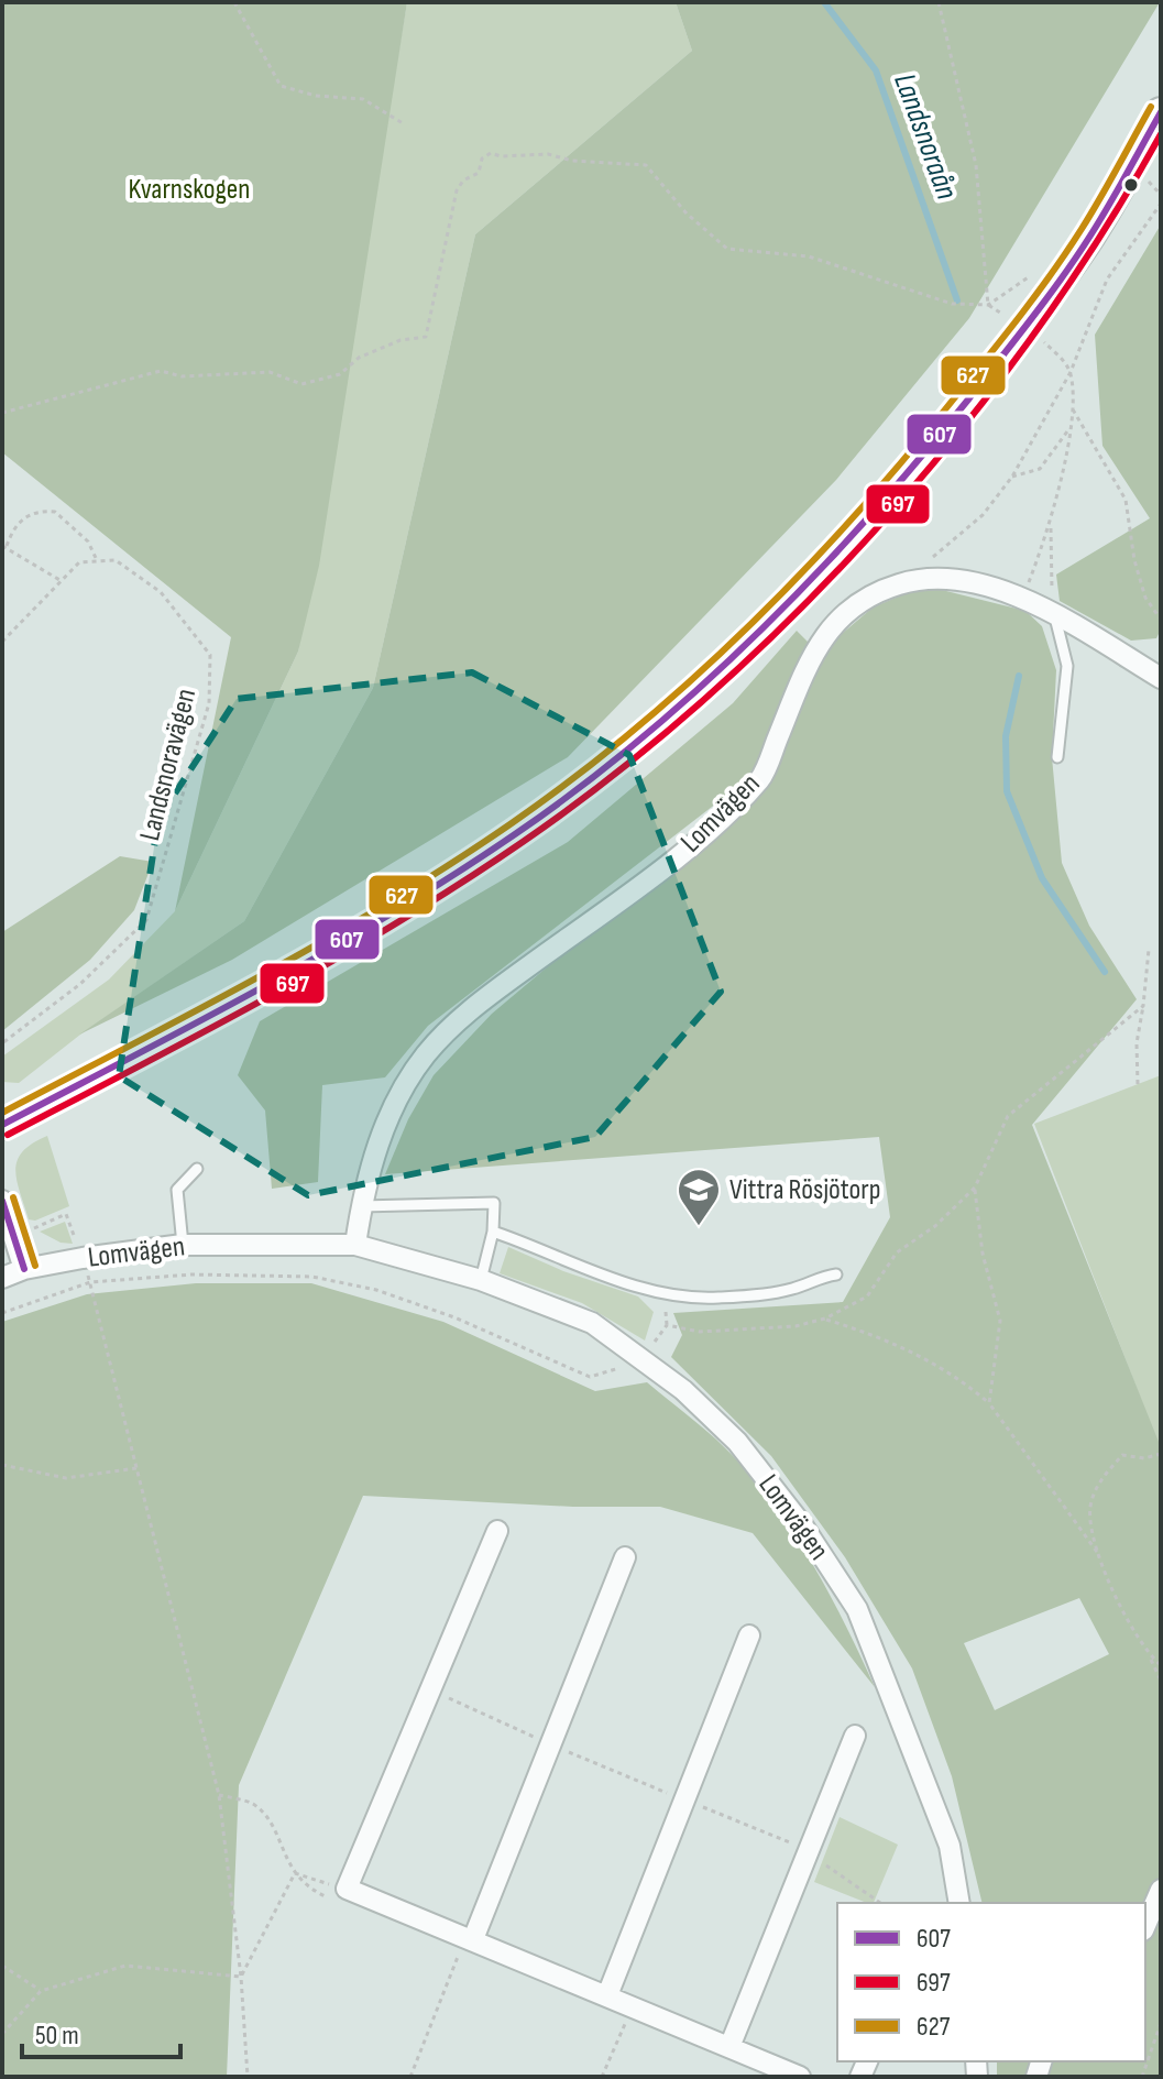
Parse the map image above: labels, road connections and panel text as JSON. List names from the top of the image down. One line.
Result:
{"streets":{"street":["Lomvägen"],"path":["Landsnoravägen"]},"water":["Landsnoraån"],"parks":["Kvarnskogen"],"places":{"school or university":["Vittra Rösjötorp"]},"lines":["transit line 627","transit line 607","transit line 697"],"legend":["607","697","627"],"scale_bar":"50 m"}
